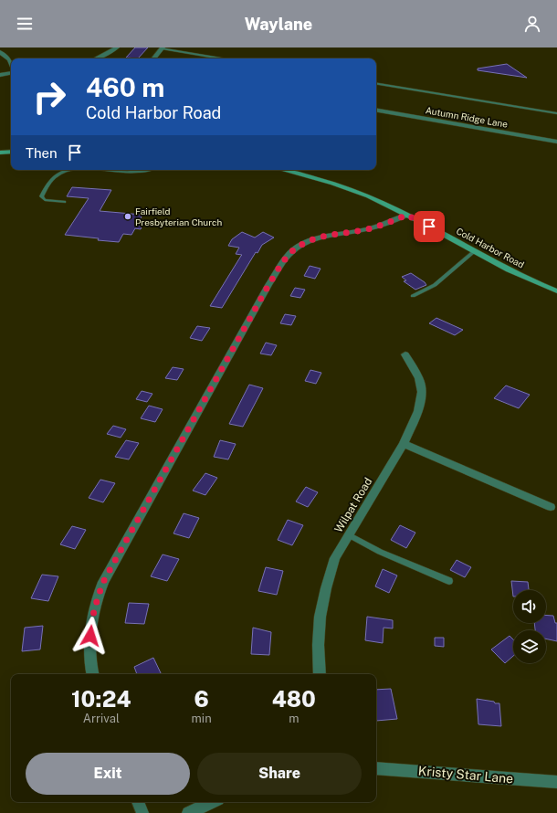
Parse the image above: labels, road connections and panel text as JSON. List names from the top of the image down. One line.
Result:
{"streets":{"main road":["Cold Harbor Road"],"street":["Autumn Ridge Lane","Wilpat Road","Kristy Star Lane"]},"places":["Fairfield Presbyterian Church"],"page":{"header":"Waylane","turn":["460 m","Cold Harbor Road"],"then":"Then","eta":["10:24","Arrival","6","min","480","m"],"buttons":["Exit","Share"]}}
